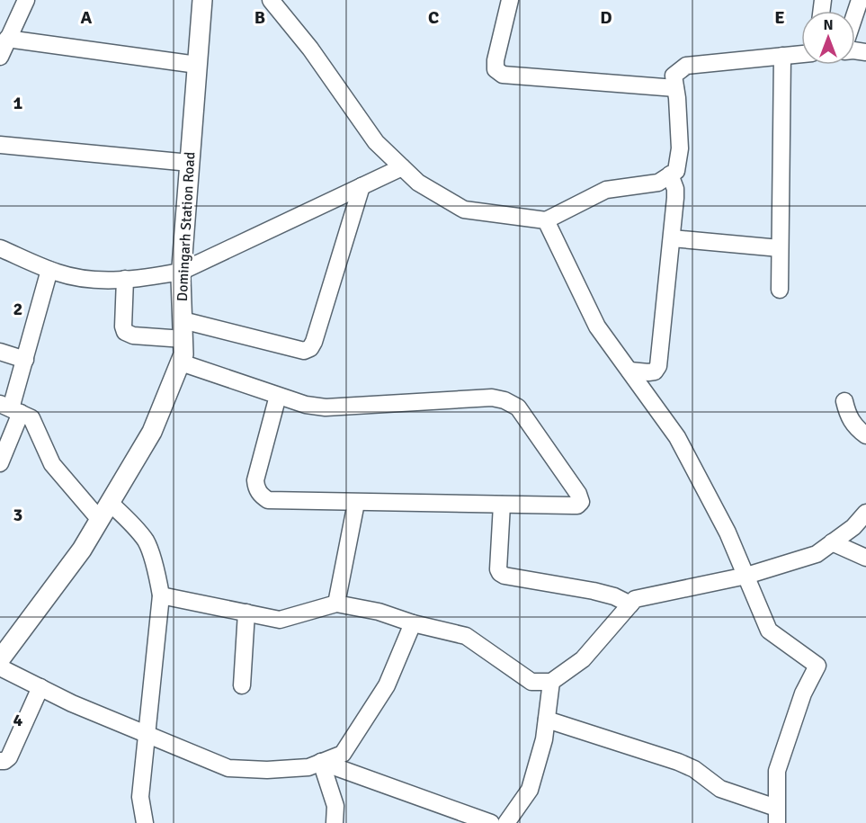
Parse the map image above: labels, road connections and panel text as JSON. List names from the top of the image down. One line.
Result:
{"streets":{"street":["Domingarh Station Road"]},"north":"top","grid":{"columns":["A","B","C","D","E"],"rows":["1","2","3","4"]}}
